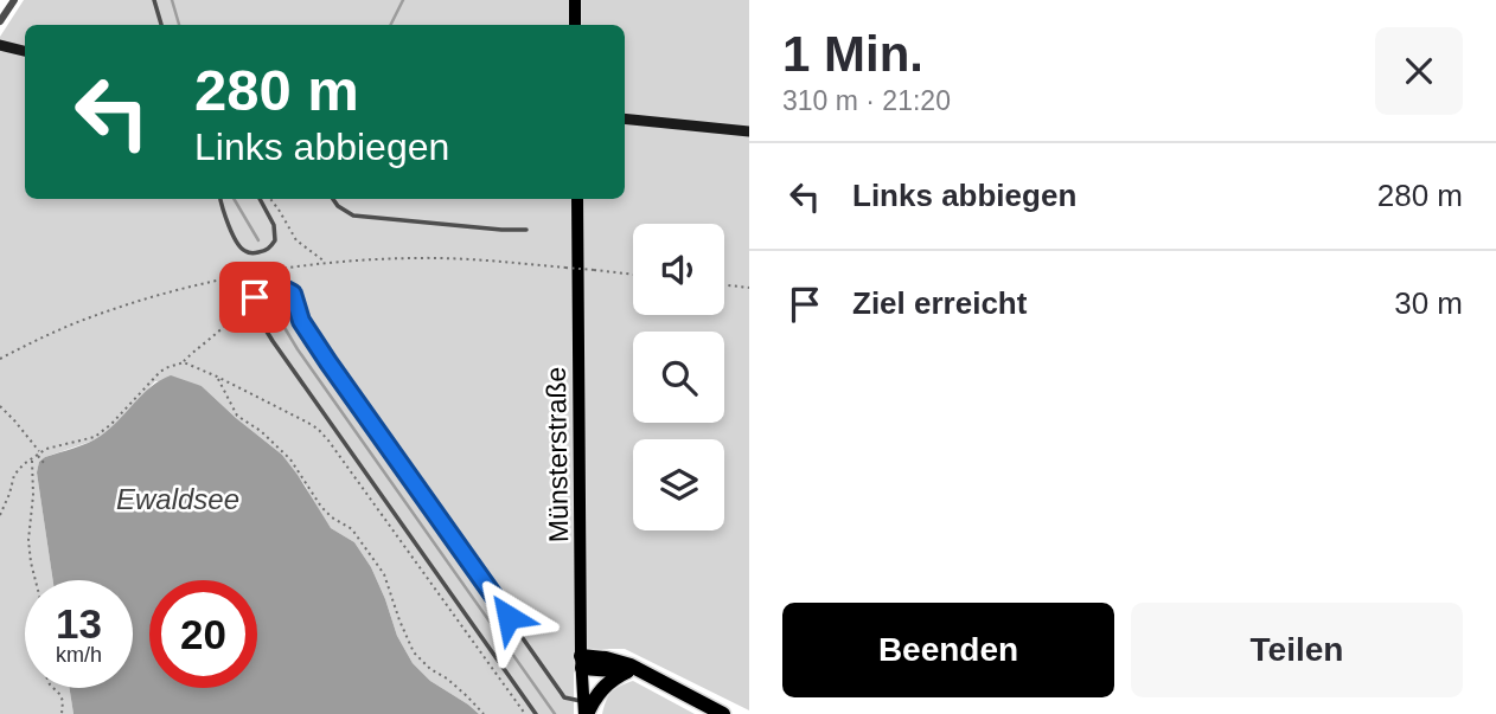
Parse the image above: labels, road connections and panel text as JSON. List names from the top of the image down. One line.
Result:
{"streets":{"main road":["Münsterstraße"]},"water":["Ewaldsee"],"page":{"heading":["1 Min.","310 m · 21:20"],"turn":["280 m","Links abbiegen"],"list":[{"name":"Links abbiegen","value":"280 m"},{"name":"Ziel erreicht","value":"30 m"}],"speed":"13 km/h","limit":"20","buttons":["Beenden","Teilen"]}}
